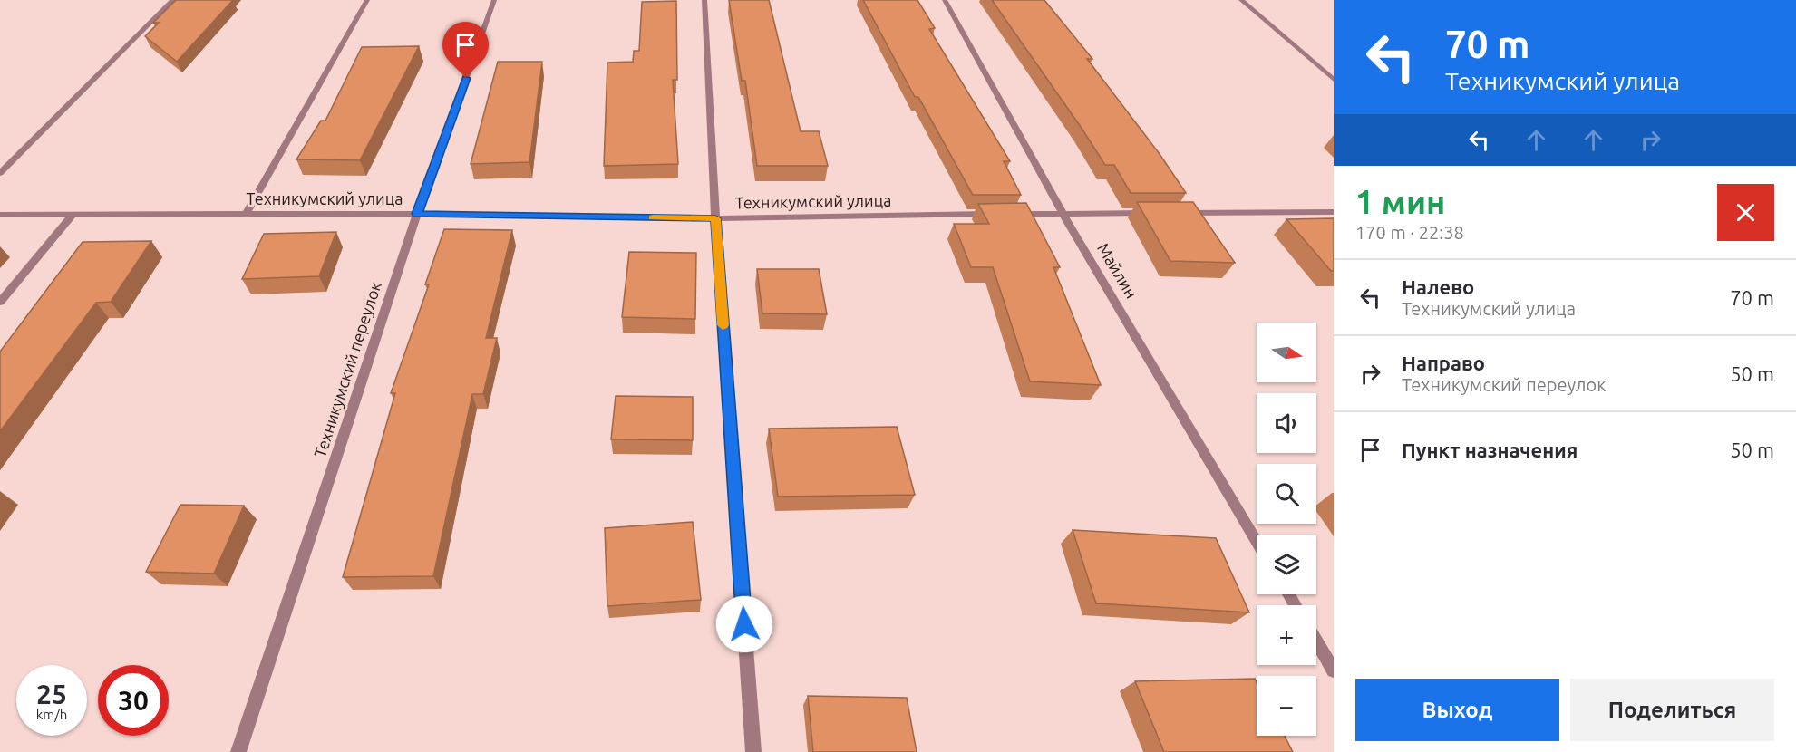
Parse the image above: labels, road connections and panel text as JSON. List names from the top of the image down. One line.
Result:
{"streets":{"street":["Техникумский улица","Майлин","Техникумский переулок"]},"crossings":[["Техникумский улица","Техникумский переулок"]],"north":"right","page":{"turn":["70 m","Техникумский улица"],"heading":["1 мин","170 m · 22:38"],"list":[{"name":"Налево","note":"Техникумский улица","value":"70 m"},{"name":"Направо","note":"Техникумский переулок","value":"50 m"},{"name":"Пункт назначения","value":"50 m"}],"map_buttons":["+","−"],"speed":"25 km/h","limit":"30","buttons":["Выход","Поделиться"]}}
